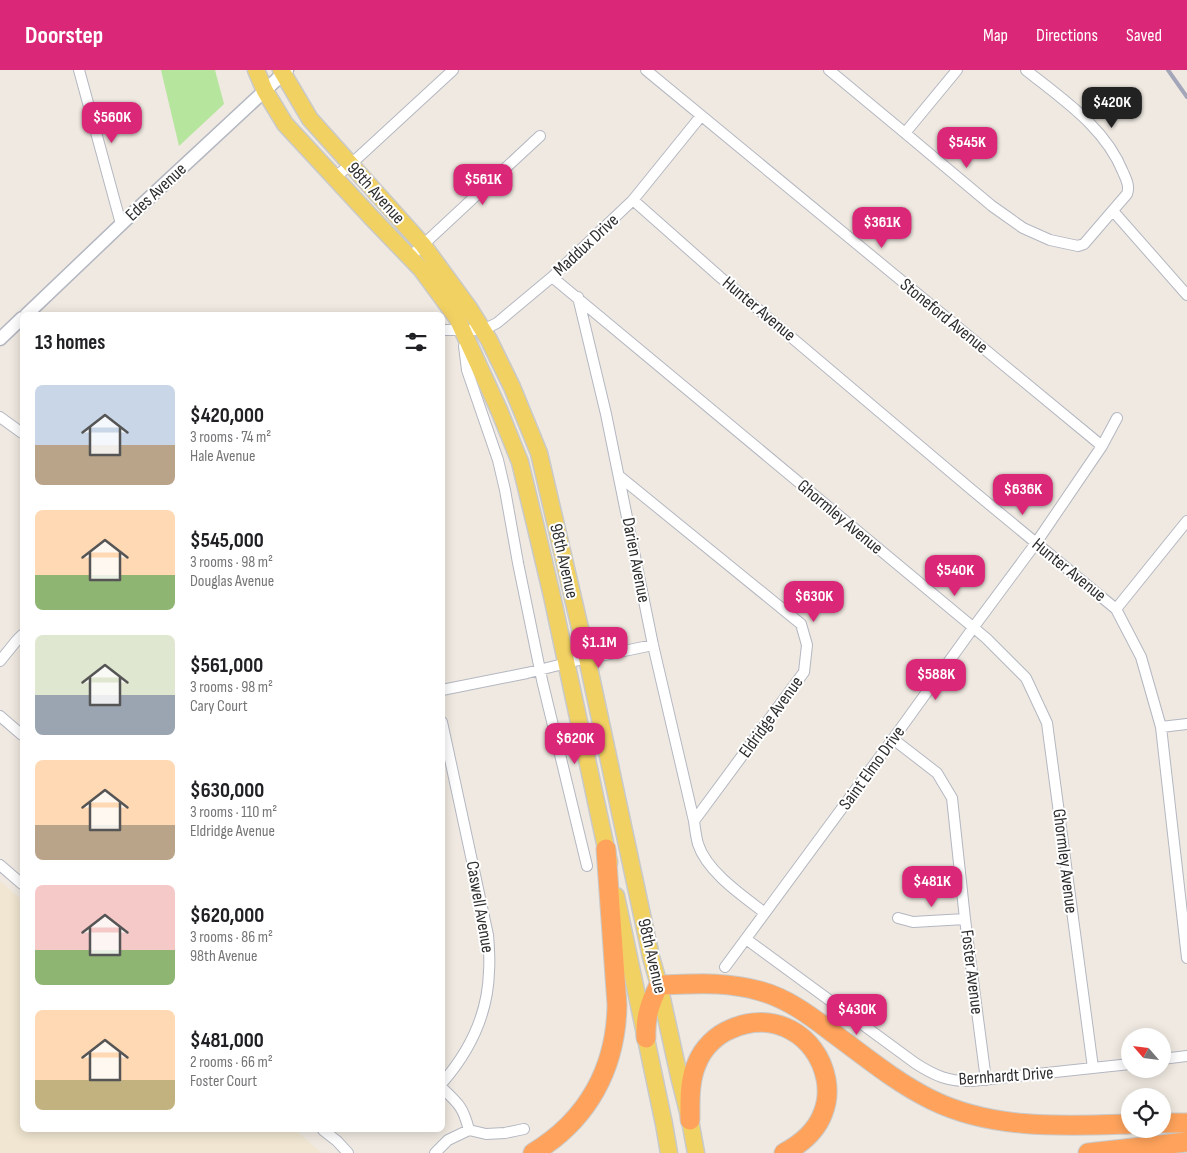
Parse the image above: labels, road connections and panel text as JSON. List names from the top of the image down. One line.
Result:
{"streets":{"main road":["98th Avenue"],"street":["Edes Avenue","Maddux Drive","Hunter Avenue","Stoneford Avenue","Ghormley Avenue","Darien Avenue","Eldridge Avenue","Saint Elmo Drive","Caswell Avenue","Foster Avenue","Bernhardt Drive"]},"crossings":[["Edes Avenue","98th Avenue"],["98th Avenue","Maddux Drive"],["Maddux Drive","Hunter Avenue"],["Maddux Drive","Stoneford Avenue"],["Maddux Drive","Ghormley Avenue"],["Hunter Avenue","Saint Elmo Drive"],["Stoneford Avenue","Saint Elmo Drive"],["Ghormley Avenue","Darien Avenue"],["Ghormley Avenue","Saint Elmo Drive"],["Ghormley Avenue","Bernhardt Drive"],["Darien Avenue","Eldridge Avenue"],["Darien Avenue","Saint Elmo Drive"],["Saint Elmo Drive","Foster Avenue"],["Saint Elmo Drive","Bernhardt Drive"],["Foster Avenue","Bernhardt Drive"]],"north":"top left","page":{"header":"Doorstep","nav":["Map","Directions","Saved"],"price":["$420K","$560K","$545K","$561K","$361K","$636K","$540K","$630K","$1.1M","$588K","$620K","$481K","$430K"],"heading":"13 homes","list":[{"name":"$420,000","note":"3 rooms · 74 m² · Hale Avenue"},{"name":"$545,000","note":"3 rooms · 98 m² · Douglas Avenue"},{"name":"$561,000","note":"3 rooms · 98 m² · Cary Court"},{"name":"$630,000","note":"3 rooms · 110 m² · Eldridge Avenue"},{"name":"$620,000","note":"3 rooms · 86 m² · 98th Avenue"},{"name":"$481,000","note":"2 rooms · 66 m² · Foster Court"}]}}
